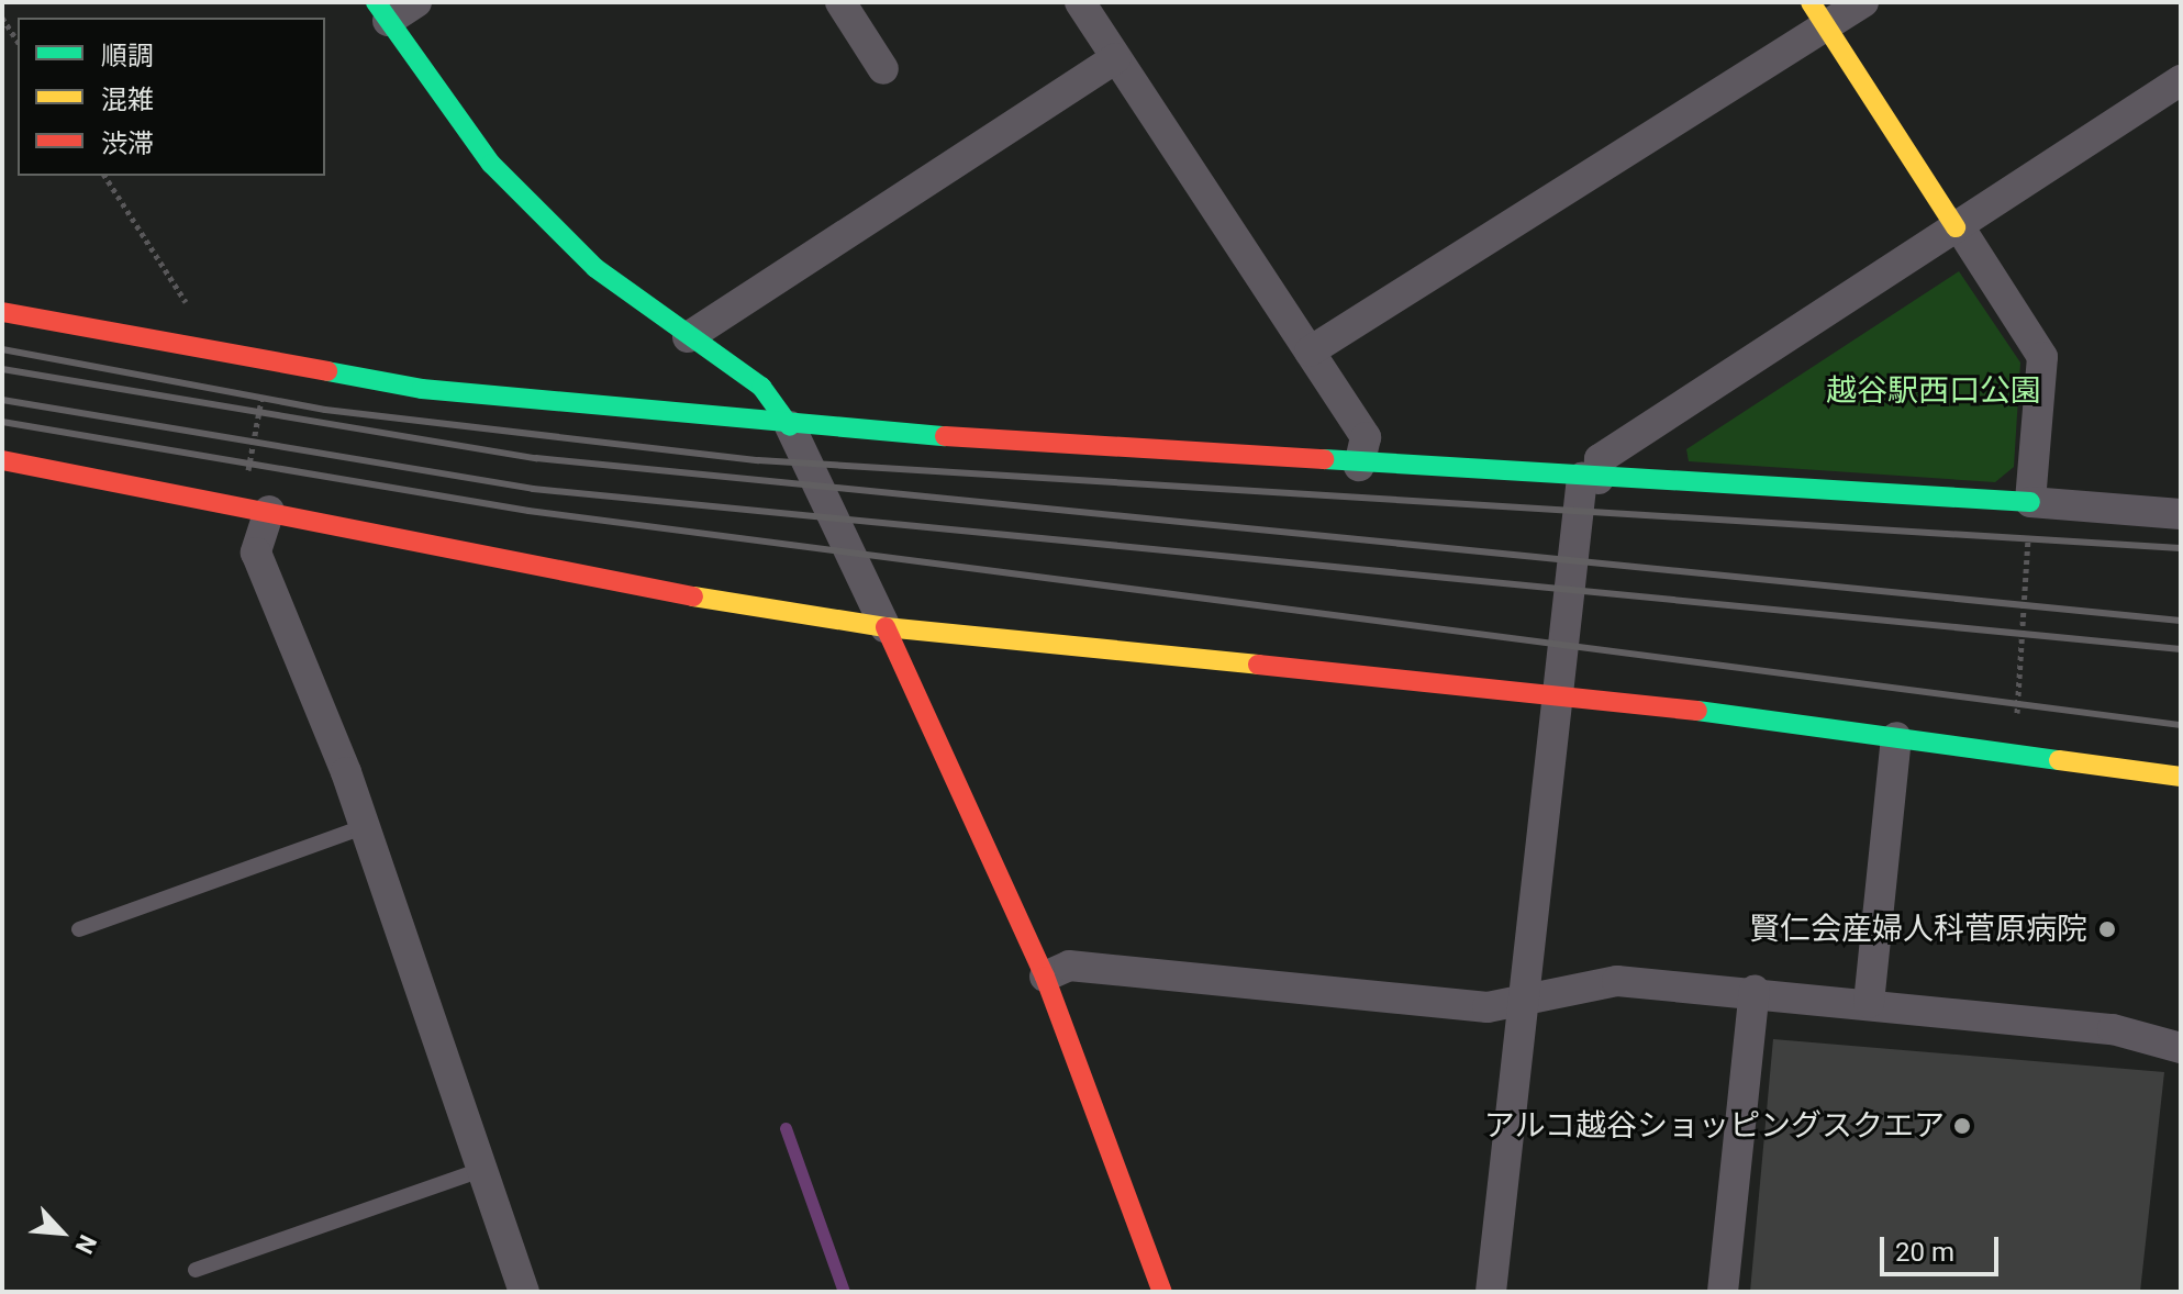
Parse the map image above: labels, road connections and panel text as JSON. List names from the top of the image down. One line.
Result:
{"parks":["越谷駅西口公園"],"places":["賢仁会産婦人科菅原病院","アルコ越谷ショッピングスクエア"],"legend":["順調","混雑","渋滞"],"scale_bar":"20 m","north":"bottom right"}
